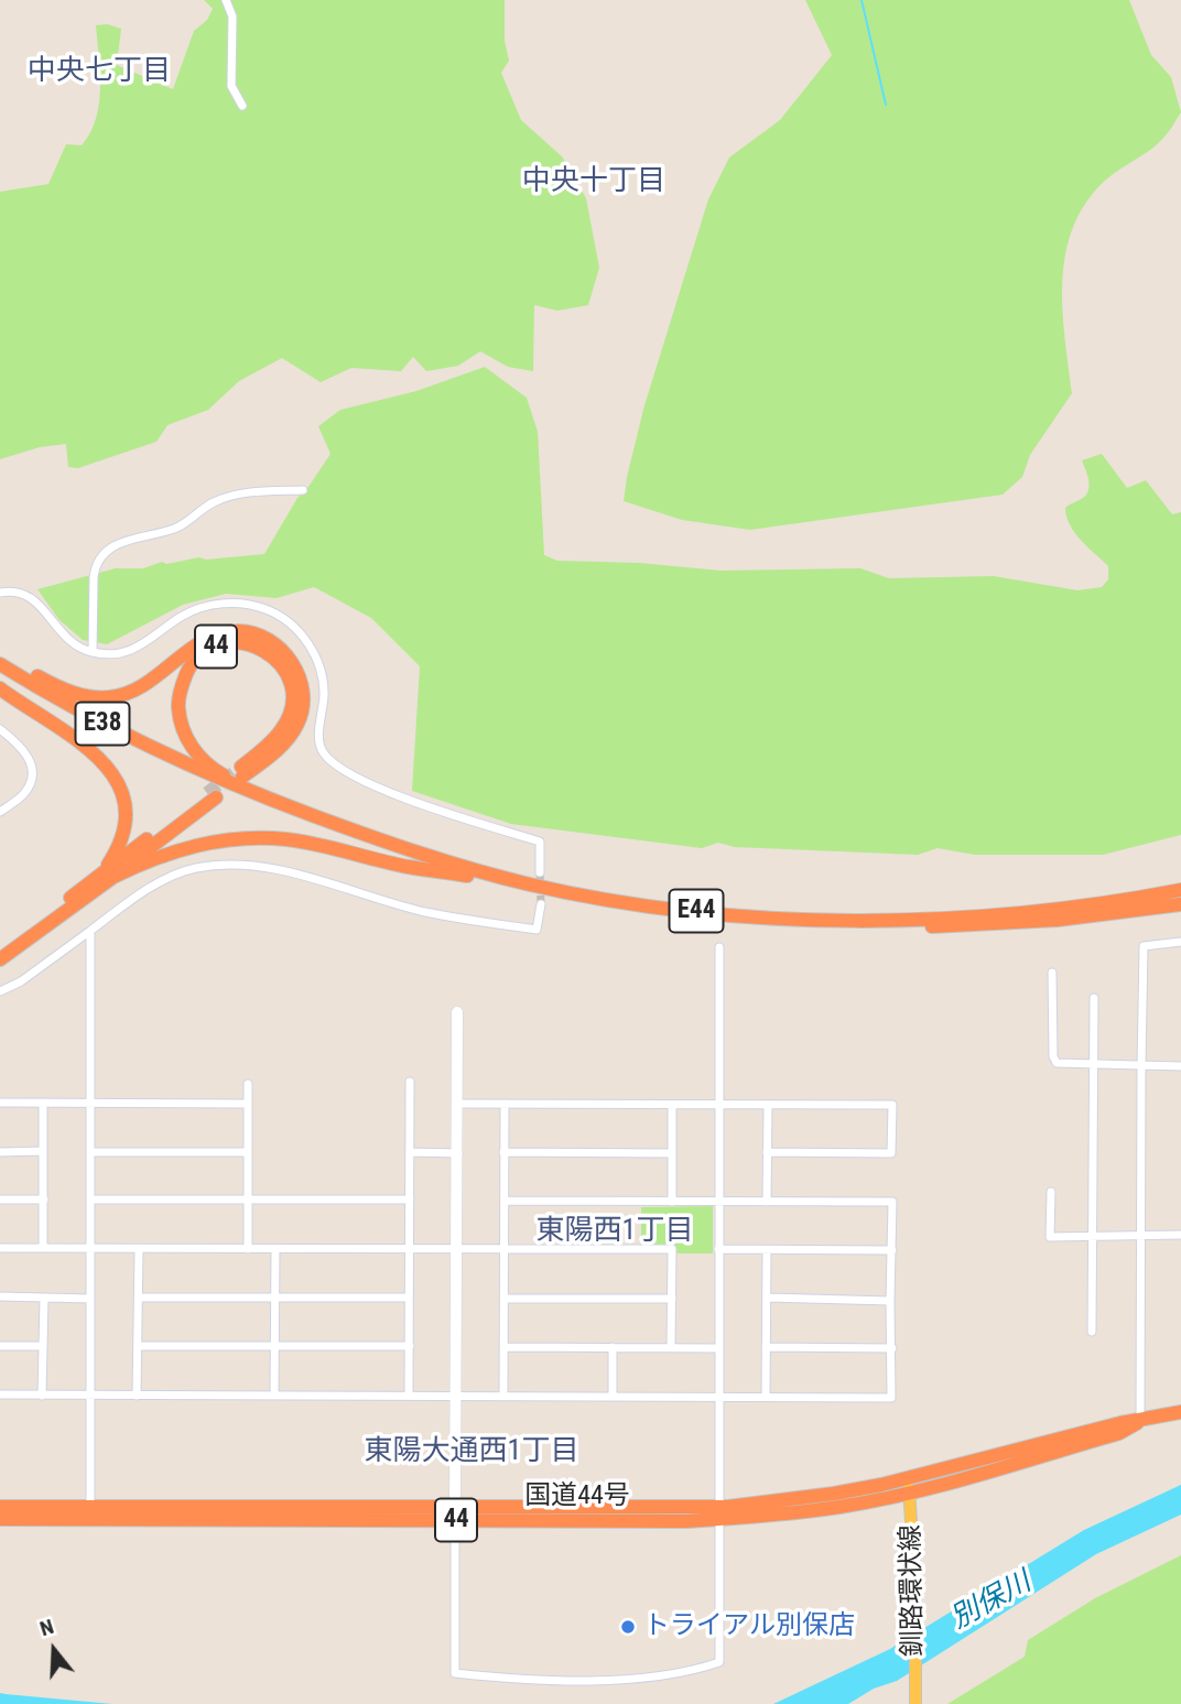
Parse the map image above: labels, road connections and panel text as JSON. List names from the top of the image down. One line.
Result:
{"streets":{"highway":["44","E38","E44","国道44号"],"main road":["釧路環状線"]},"crossings":[["44","E38"],["44","E44"],["E38","E44"],["国道44号","釧路環状線"]],"districts":["中央七丁目","中央十丁目","東陽西1丁目","東陽大通西1丁目"],"water":["別保川"],"places":["トライアル別保店"],"north":"top"}
